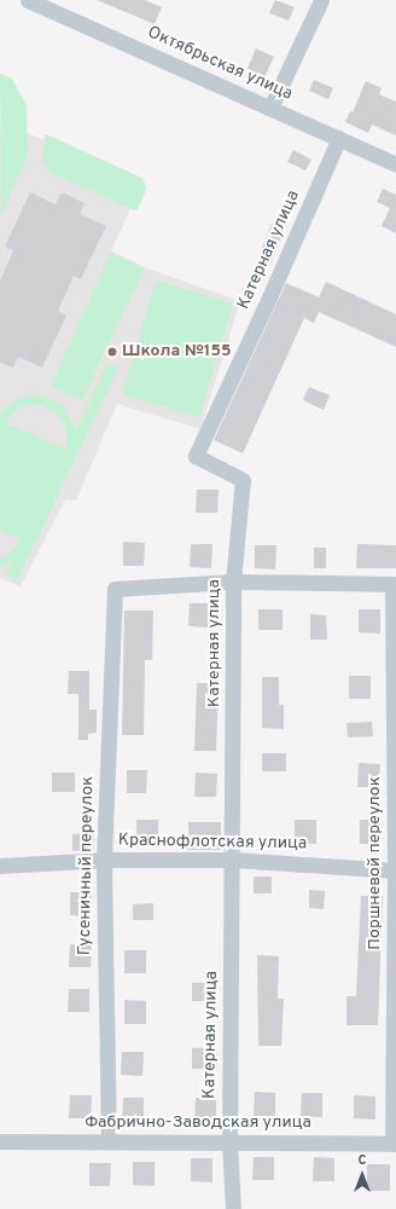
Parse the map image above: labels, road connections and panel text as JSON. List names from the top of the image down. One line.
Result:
{"streets":{"street":["Октябрьская улица","Катерная улица","Краснофлотская улица","Поршневой переулок","Гусеничный переулок","Фабрично-Заводская улица"]},"crossings":[["Октябрьская улица","Катерная улица"],["Катерная улица","Краснофлотская улица"],["Катерная улица","Гусеничный переулок"],["Катерная улица","Фабрично-Заводская улица"],["Краснофлотская улица","Поршневой переулок"],["Краснофлотская улица","Гусеничный переулок"],["Поршневой переулок","Фабрично-Заводская улица"],["Гусеничный переулок","Фабрично-Заводская улица"]],"places":["Школа №155"],"north":"top"}
